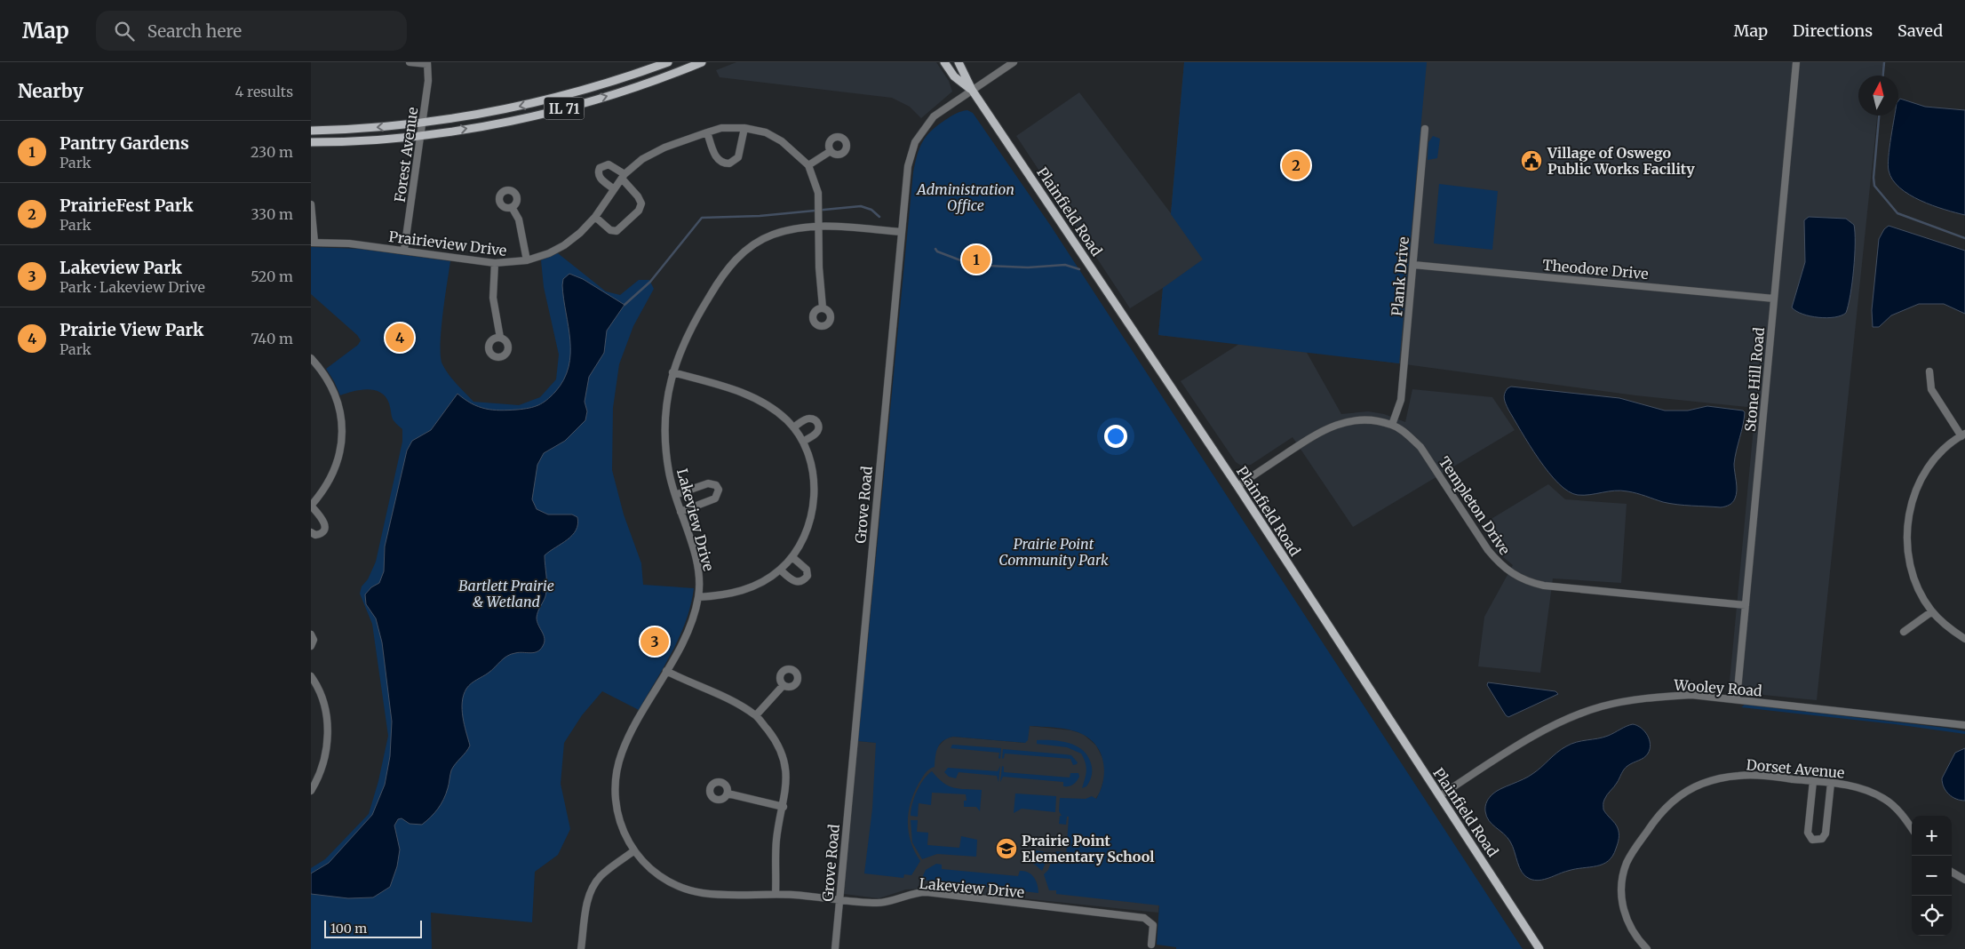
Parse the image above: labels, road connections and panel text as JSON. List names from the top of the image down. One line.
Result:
{"streets":{"main road":["IL 71","Plainfield Road"],"street":["Forest Avenue","Prairieview Drive","Theodore Drive","Plank Drive","Stone Hill Road","Grove Road","Templeton Drive","Lakeview Drive","Wooley Road","Dorset Avenue"]},"crossings":[["IL 71","Forest Avenue"],["Forest Avenue","Prairieview Drive"],["Plainfield Road","Grove Road"],["Plainfield Road","Templeton Drive"],["Plainfield Road","Wooley Road"],["Prairieview Drive","Lakeview Drive"],["Theodore Drive","Plank Drive"],["Theodore Drive","Stone Hill Road"],["Plank Drive","Templeton Drive"],["Stone Hill Road","Templeton Drive"],["Stone Hill Road","Wooley Road"],["Grove Road","Lakeview Drive"]],"parks":["Administration Office","Prairie Point Community Park","Bartlett Prairie & Wetland"],"places":{"public building":["Village of Oswego Public Works Facility"],"school or university":["Prairie Point Elementary School"]},"scale_bar":"100 m","north":"top","page":{"header":"Map","search":"Search here","nav":["Map","Directions","Saved"],"heading":["Nearby","4 results"],"list":[{"mark":"1","name":"Pantry Gardens","note":"Park","value":"230 m"},{"mark":"2","name":"PrairieFest Park","note":"Park","value":"330 m"},{"mark":"3","name":"Lakeview Park","note":"Park · Lakeview Drive","value":"520 m"},{"mark":"4","name":"Prairie View Park","note":"Park","value":"740 m"}],"pins":["2","1","4","3"],"map_buttons":["+","−"],"scale":"100 m"}}
